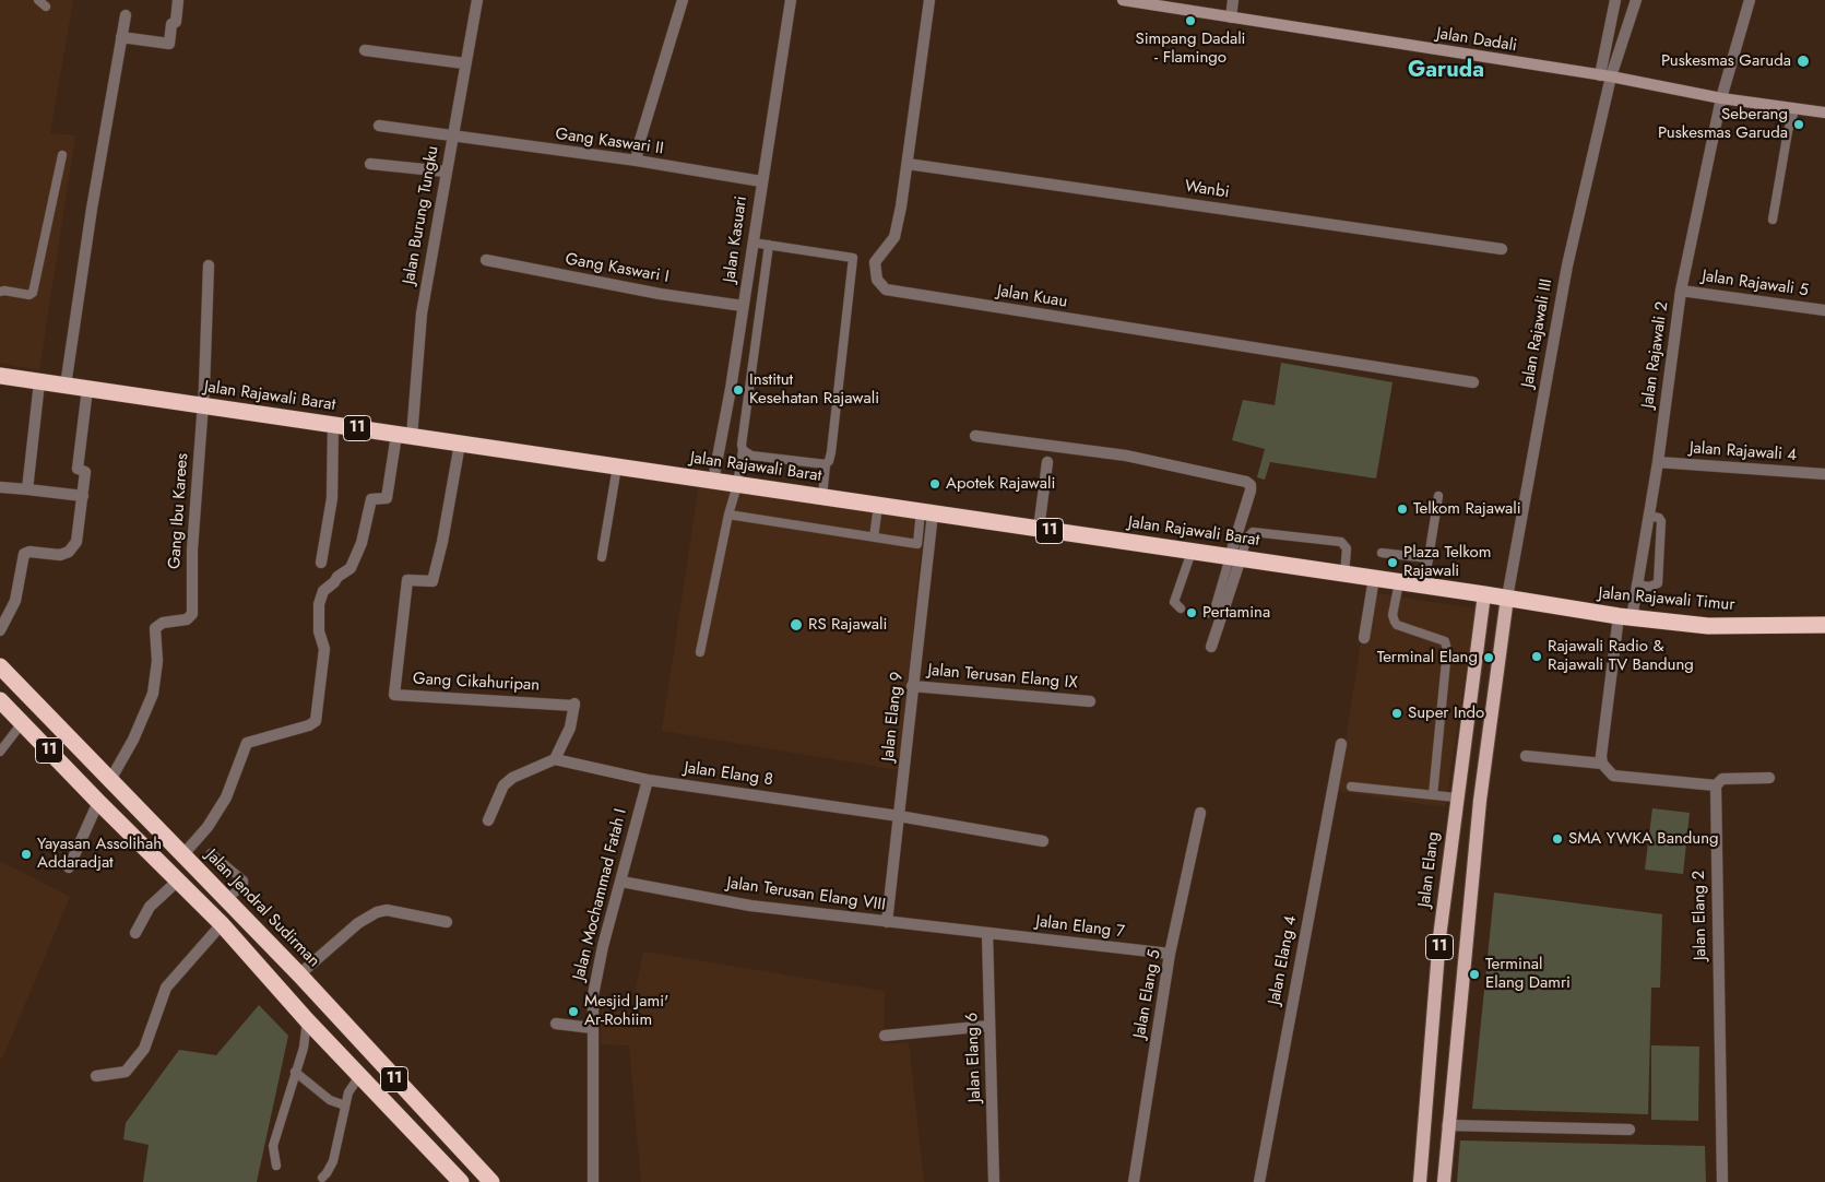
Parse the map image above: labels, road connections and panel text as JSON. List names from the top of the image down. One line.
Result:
{"streets":{"highway":["Jalan Rajawali Barat","11","Jalan Rajawali Timur","Jalan Jendral Sudirman"],"main road":["Jalan Elang"],"street":["Jalan Dadali","Gang Kaswari II","Wanbi","Jalan Burung Tungku","Jalan Kasuari","Gang Kaswari I","Jalan Rajawali 5","Jalan Kuau","Jalan Rajawali III","Jalan Rajawali 2","Jalan Rajawali 4","Gang Ibu Karees","Jalan Terusan Elang IX","Gang Cikahuripan","Jalan Elang 9","Jalan Elang 8","Jalan Mochammad Fatah I","Jalan Terusan Elang VIII","Jalan Elang 2","Jalan Elang 7","Jalan Elang 4","Jalan Elang 5","Jalan Elang 6"]},"crossings":[["Jalan Dadali","Jalan Rajawali III"],["Jalan Dadali","Jalan Rajawali 2"],["Gang Kaswari II","Jalan Burung Tungku"],["Gang Kaswari II","Jalan Kasuari"],["Wanbi","Jalan Kuau"],["Jalan Burung Tungku","Jalan Rajawali Barat"],["Jalan Burung Tungku","Jalan Jendral Sudirman"],["Jalan Kasuari","Gang Kaswari I"],["Jalan Kasuari","Jalan Rajawali Barat"],["Jalan Rajawali 5","Jalan Rajawali 2"],["Jalan Rajawali III","Jalan Rajawali Barat"],["Jalan Rajawali III","11"],["Jalan Rajawali III","Jalan Rajawali Timur"],["Jalan Rajawali 2","Jalan Rajawali 4"],["Jalan Rajawali 2","Jalan Rajawali Timur"],["Jalan Rajawali Barat","11"],["Jalan Rajawali Barat","Gang Ibu Karees"],["Jalan Rajawali Barat","Jalan Rajawali Timur"],["Jalan Rajawali Barat","Gang Cikahuripan"],["Jalan Rajawali Barat","Jalan Elang 9"],["Jalan Rajawali Barat","Jalan Elang"],["11","Jalan Rajawali Timur"],["Gang Ibu Karees","Jalan Jendral Sudirman"],["Jalan Terusan Elang IX","Jalan Elang 9"],["Gang Cikahuripan","Jalan Elang 8"],["Jalan Elang 9","Jalan Elang 8"],["Jalan Elang 9","Jalan Terusan Elang VIII"],["Jalan Elang 8","Jalan Mochammad Fatah I"],["Jalan Mochammad Fatah I","Jalan Terusan Elang VIII"],["Jalan Terusan Elang VIII","Jalan Elang 7"],["Jalan Terusan Elang VIII","Jalan Elang 6"],["Jalan Elang 7","Jalan Elang 5"],["Jalan Elang 7","Jalan Elang 6"]],"districts":["Garuda"],"places":["Simpang Dadali - Flamingo","Puskesmas Garuda","Seberang Puskesmas Garuda","Institut Kesehatan Rajawali","Apotek Rajawali","Telkom Rajawali","Plaza Telkom Rajawali","Pertamina","RS Rajawali","Rajawali Radio & Rajawali TV Bandung","Terminal Elang","Super Indo","SMA YWKA Bandung","Yayasan Assolihah Addaradjat","Terminal Elang Damri","Mesjid Jami' Ar-Rohiim"]}
